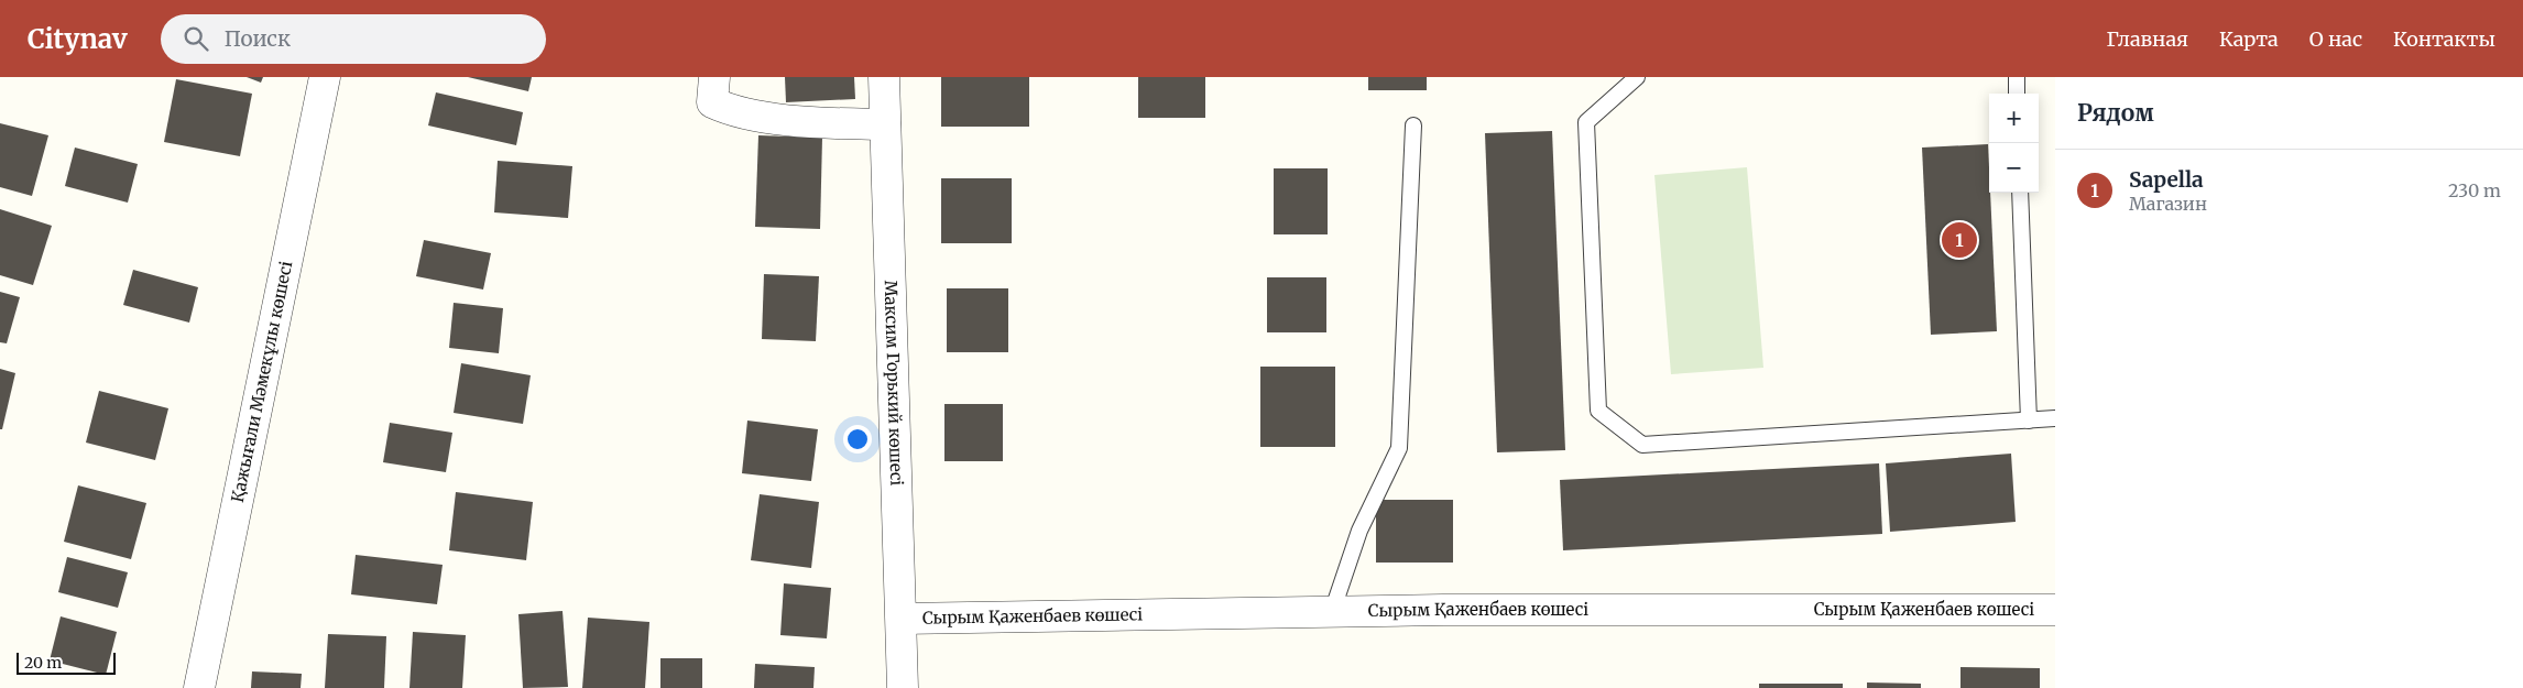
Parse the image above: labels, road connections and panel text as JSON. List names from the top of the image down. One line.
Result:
{"streets":{"street":["Максим Горький көшесі","Қажығали Мәмекұлы көшесі","Сырым Қаженбаев көшесі"]},"crossings":[["Максим Горький көшесі","Сырым Қаженбаев көшесі"]],"scale_bar":"20 m","page":{"header":"Citynav","search":"Поиск","nav":["Главная","Карта","О нас","Контакты"],"heading":"Рядом","map_buttons":["+","−"],"list":[{"mark":"1","name":"Sapella","note":"Магазин","value":"230 m"}],"pins":"1","scale":"20 m"}}
